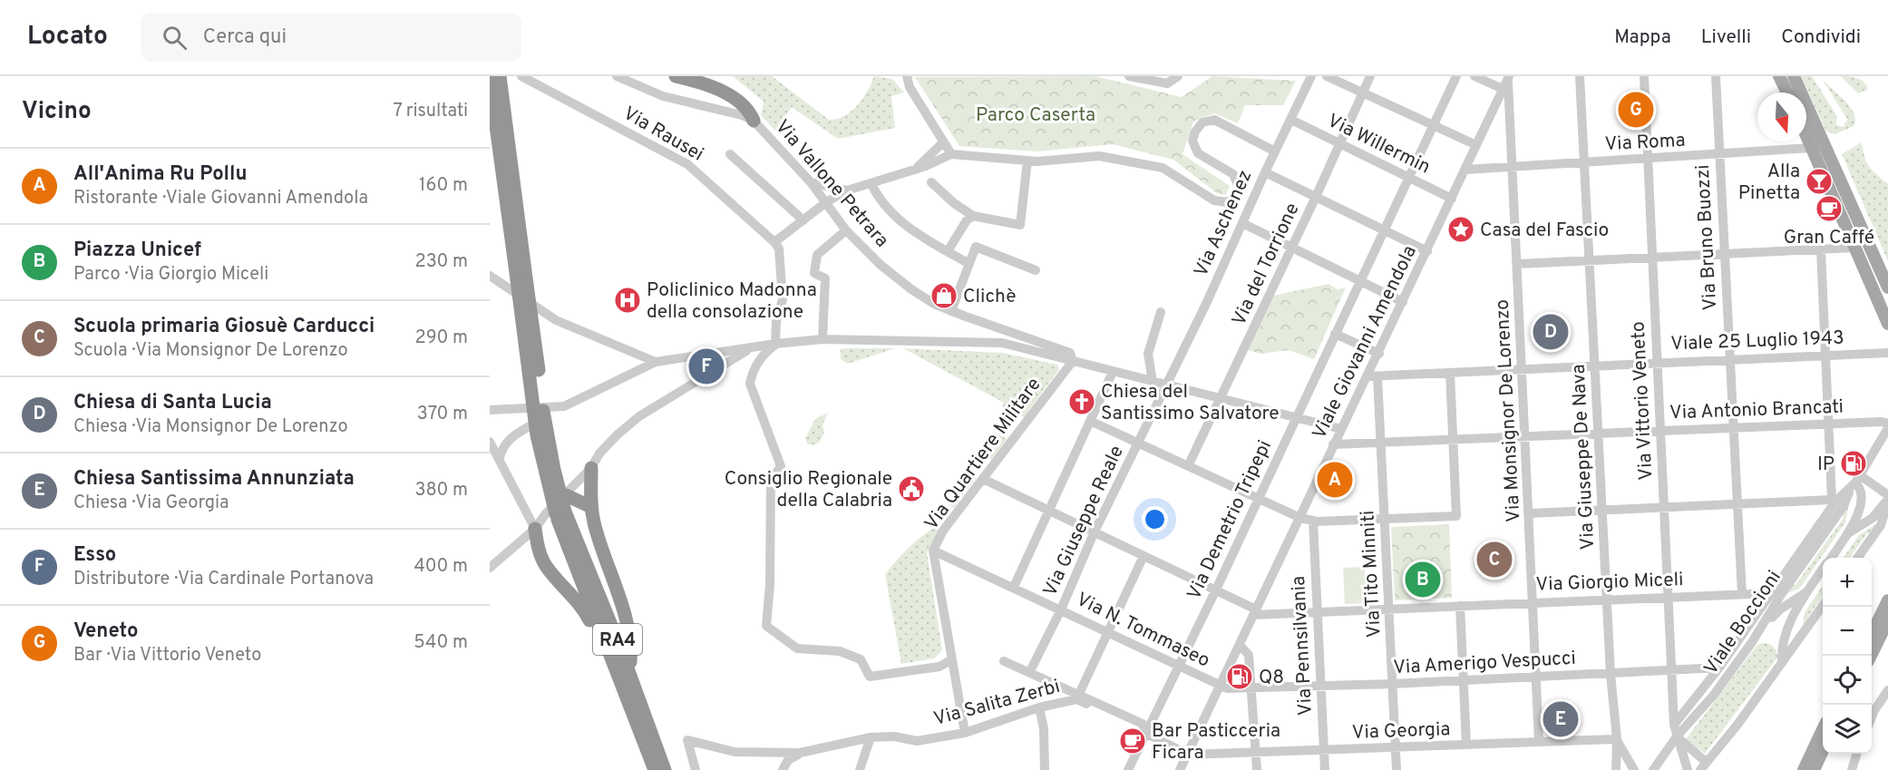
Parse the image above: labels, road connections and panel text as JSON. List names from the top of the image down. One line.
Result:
{"streets":{"highway":["RA4"],"street":["Via Rausei","Via Roma","Via Willermin","Via Vallone Petrara","Via Aschenez","Via Bruno Buozzi","Via del Torrione","Viale 25 Luglio 1943","Viale Giovanni Amendola","Via Vittorio Veneto","Via Antonio Brancati","Via Monsignor De Lorenzo","Via Quartiere Militare","Via Giuseppe De Nava","Via Demetrio Tripepi","Via Giuseppe Reale","Via Tito Minniti","Via Giorgio Miceli","Viale Boccioni","Via N. Tommaseo","Via Pennsilvania","Via Amerigo Vespucci","Via Salita Zerbi","Via Georgia"]},"crossings":[["Via Roma","Via Bruno Buozzi"],["Via Roma","Viale Giovanni Amendola"],["Via Roma","Via Vittorio Veneto"],["Via Roma","Via Monsignor De Lorenzo"],["Via Roma","Via Giuseppe De Nava"],["Via Willermin","Via Aschenez"],["Via Willermin","Via del Torrione"],["Via Willermin","Viale Giovanni Amendola"],["Via Willermin","Via Demetrio Tripepi"],["Via Vallone Petrara","Via Quartiere Militare"],["Via Aschenez","Via Giuseppe Reale"],["Via Bruno Buozzi","Viale 25 Luglio 1943"],["Via Bruno Buozzi","Via Antonio Brancati"],["Via Bruno Buozzi","Via Giorgio Miceli"],["Viale 25 Luglio 1943","Viale Giovanni Amendola"],["Viale 25 Luglio 1943","Via Vittorio Veneto"],["Viale 25 Luglio 1943","Via Monsignor De Lorenzo"],["Viale 25 Luglio 1943","Via Giuseppe De Nava"],["Viale 25 Luglio 1943","Via Tito Minniti"],["Viale Giovanni Amendola","Via Antonio Brancati"],["Viale Giovanni Amendola","Via Monsignor De Lorenzo"],["Viale Giovanni Amendola","Via Tito Minniti"],["Viale Giovanni Amendola","Via Giorgio Miceli"],["Viale Giovanni Amendola","Via N. Tommaseo"],["Viale Giovanni Amendola","Via Georgia"],["Via Vittorio Veneto","Via Antonio Brancati"],["Via Vittorio Veneto","Via Giorgio Miceli"],["Via Vittorio Veneto","Viale Boccioni"],["Via Vittorio Veneto","Via Amerigo Vespucci"],["Via Antonio Brancati","Via Monsignor De Lorenzo"],["Via Antonio Brancati","Via Giuseppe De Nava"],["Via Antonio Brancati","Via Tito Minniti"],["Via Monsignor De Lorenzo","Via Giorgio Miceli"],["Via Monsignor De Lorenzo","Via Amerigo Vespucci"],["Via Monsignor De Lorenzo","Via Georgia"],["Via Quartiere Militare","Via N. Tommaseo"],["Via Quartiere Militare","Via Salita Zerbi"],["Via Giuseppe De Nava","Via Giorgio Miceli"],["Via Giuseppe De Nava","Via Amerigo Vespucci"],["Via Giuseppe De Nava","Via Georgia"],["Via Demetrio Tripepi","Via N. Tommaseo"],["Via Demetrio Tripepi","Via Salita Zerbi"],["Via Giuseppe Reale","Via N. Tommaseo"],["Via Tito Minniti","Via Giorgio Miceli"],["Via Tito Minniti","Via Amerigo Vespucci"],["Via Tito Minniti","Via Georgia"],["Via Giorgio Miceli","Viale Boccioni"],["Via Giorgio Miceli","Via Pennsilvania"],["Viale Boccioni","Via Amerigo Vespucci"],["Via N. Tommaseo","Via Amerigo Vespucci"],["Via Pennsilvania","Via Amerigo Vespucci"],["Via Pennsilvania","Via Georgia"]],"parks":["Parco Caserta"],"places":{"bar":["Alla Pinetta"],"cafe":["Gran Caffé","Bar Pasticceria Ficara"],"place":["Casa del Fascio"],"shop":["Clichè"],"hospital":["Policlinico Madonna della consolazione"],"church":["Chiesa del Santissimo Salvatore"],"fuel station":["IP","Q8"],"public building":["Consiglio Regionale della Calabria"]},"north":"bottom","page":{"header":"Locato","search":"Cerca qui","nav":["Mappa","Livelli","Condividi"],"heading":["Vicino","7 risultati"],"pins":["G","D","F","A","C","B","E"],"list":[{"mark":"A","name":"All'Anima Ru Pollu","note":"Ristorante · Viale Giovanni Amendola","value":"160 m"},{"mark":"B","name":"Piazza Unicef","note":"Parco · Via Giorgio Miceli","value":"230 m"},{"mark":"C","name":"Scuola primaria Giosuè Carducci","note":"Scuola · Via Monsignor De Lorenzo","value":"290 m"},{"mark":"D","name":"Chiesa di Santa Lucia","note":"Chiesa · Via Monsignor De Lorenzo","value":"370 m"},{"mark":"E","name":"Chiesa Santissima Annunziata","note":"Chiesa · Via Georgia","value":"380 m"},{"mark":"F","name":"Esso","note":"Distributore · Via Cardinale Portanova","value":"400 m"},{"mark":"G","name":"Veneto","note":"Bar · Via Vittorio Veneto","value":"540 m"}],"map_buttons":["+","−"]}}
